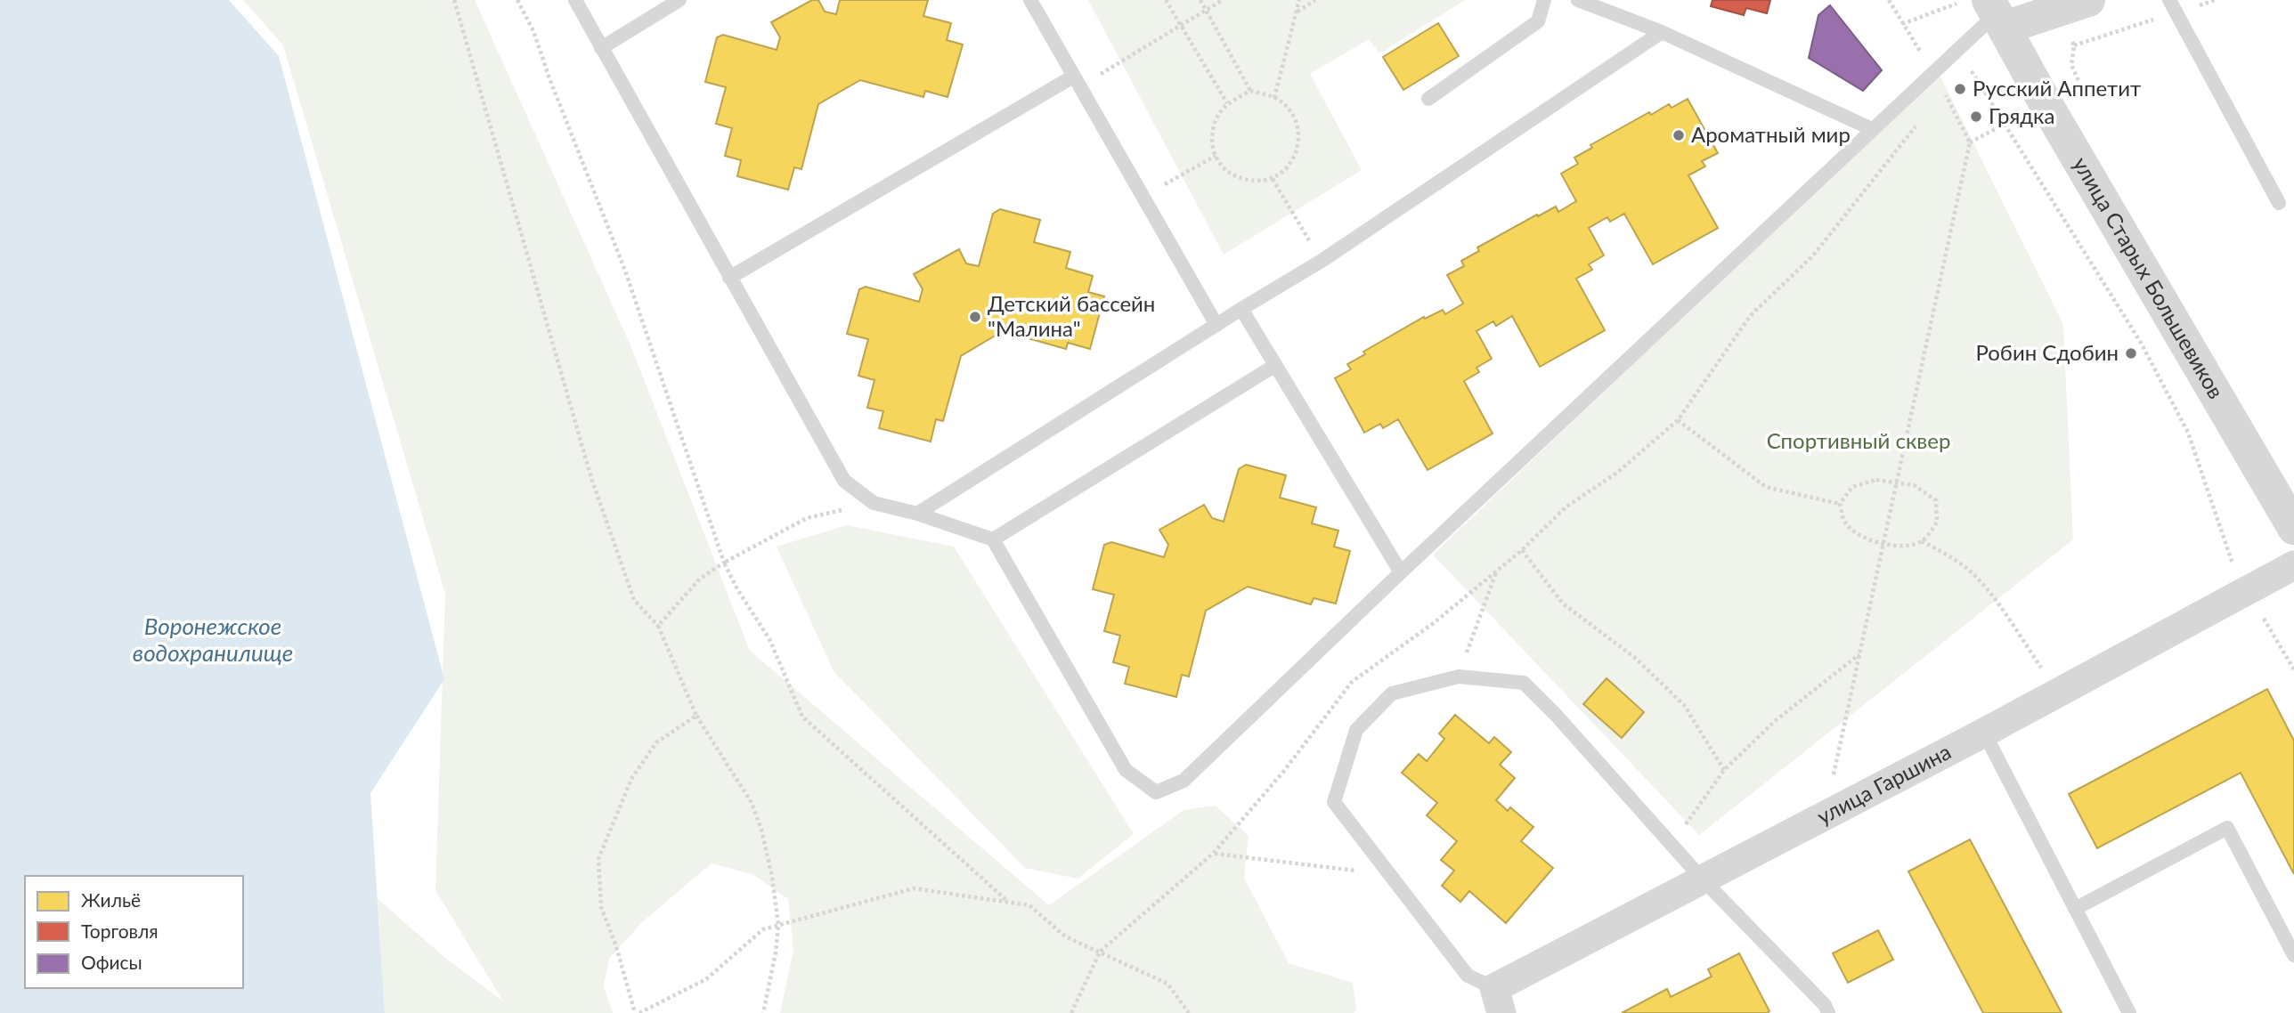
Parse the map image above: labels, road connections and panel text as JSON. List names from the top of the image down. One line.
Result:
{"streets":{"street":["улица Старых Большевиков","улица Гаршина"]},"water":["Воронежское водохранилище"],"parks":["Спортивный сквер"],"places":["Русский Аппетит","Грядка","Ароматный мир","Детский бассейн \"Малина\"","Робин Сдобин"],"legend":["Жильё","Торговля","Офисы"]}
